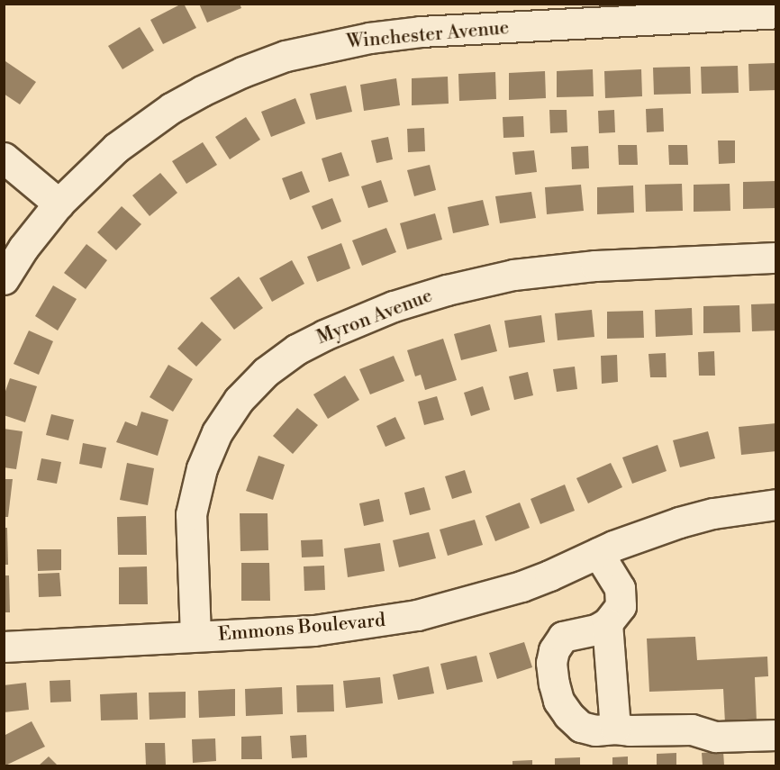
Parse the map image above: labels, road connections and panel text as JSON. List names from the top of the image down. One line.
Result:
{"streets":{"street":["Winchester Avenue","Myron Avenue","Emmons Boulevard"]},"crossings":[["Myron Avenue","Emmons Boulevard"]]}
